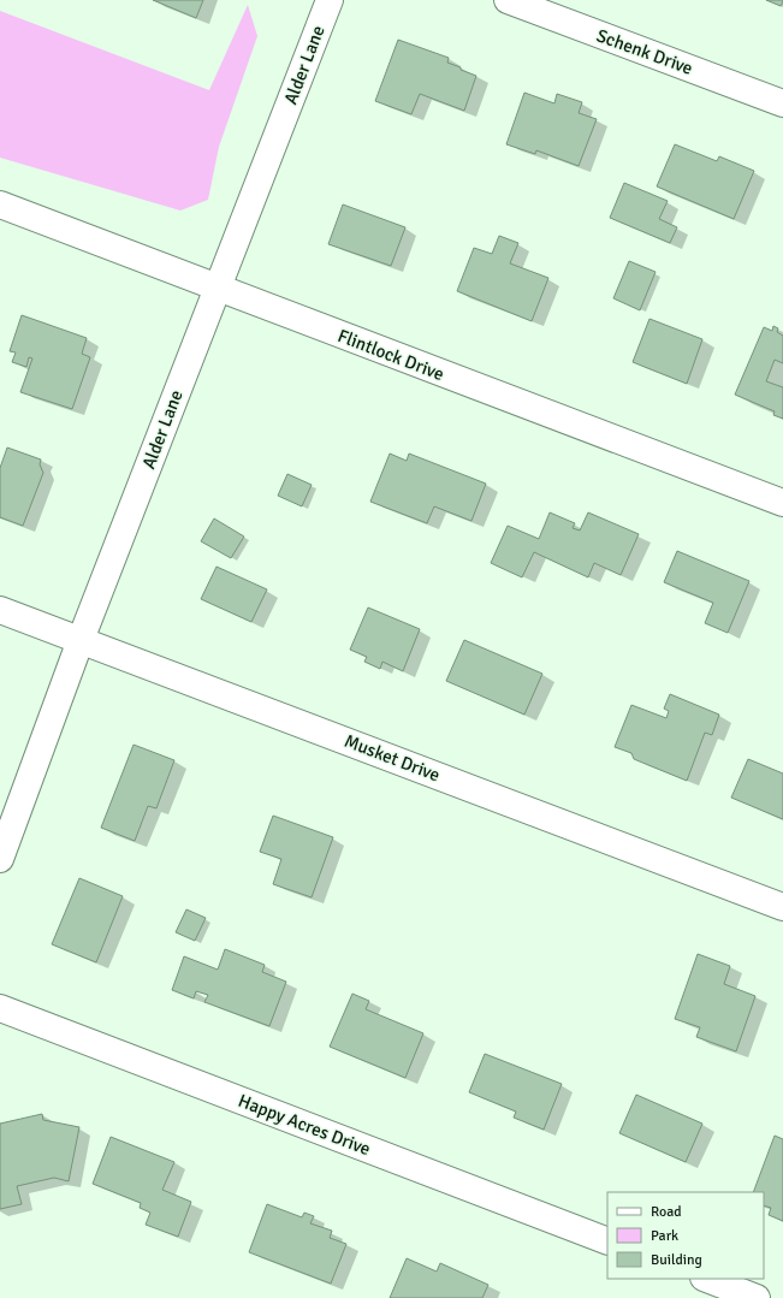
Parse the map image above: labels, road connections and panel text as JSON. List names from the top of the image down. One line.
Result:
{"streets":{"street":["Schenk Drive","Alder Lane","Flintlock Drive","Musket Drive","Happy Acres Drive"]},"crossings":[["Alder Lane","Flintlock Drive"],["Alder Lane","Musket Drive"]],"legend":["Road","Park","Building"]}
